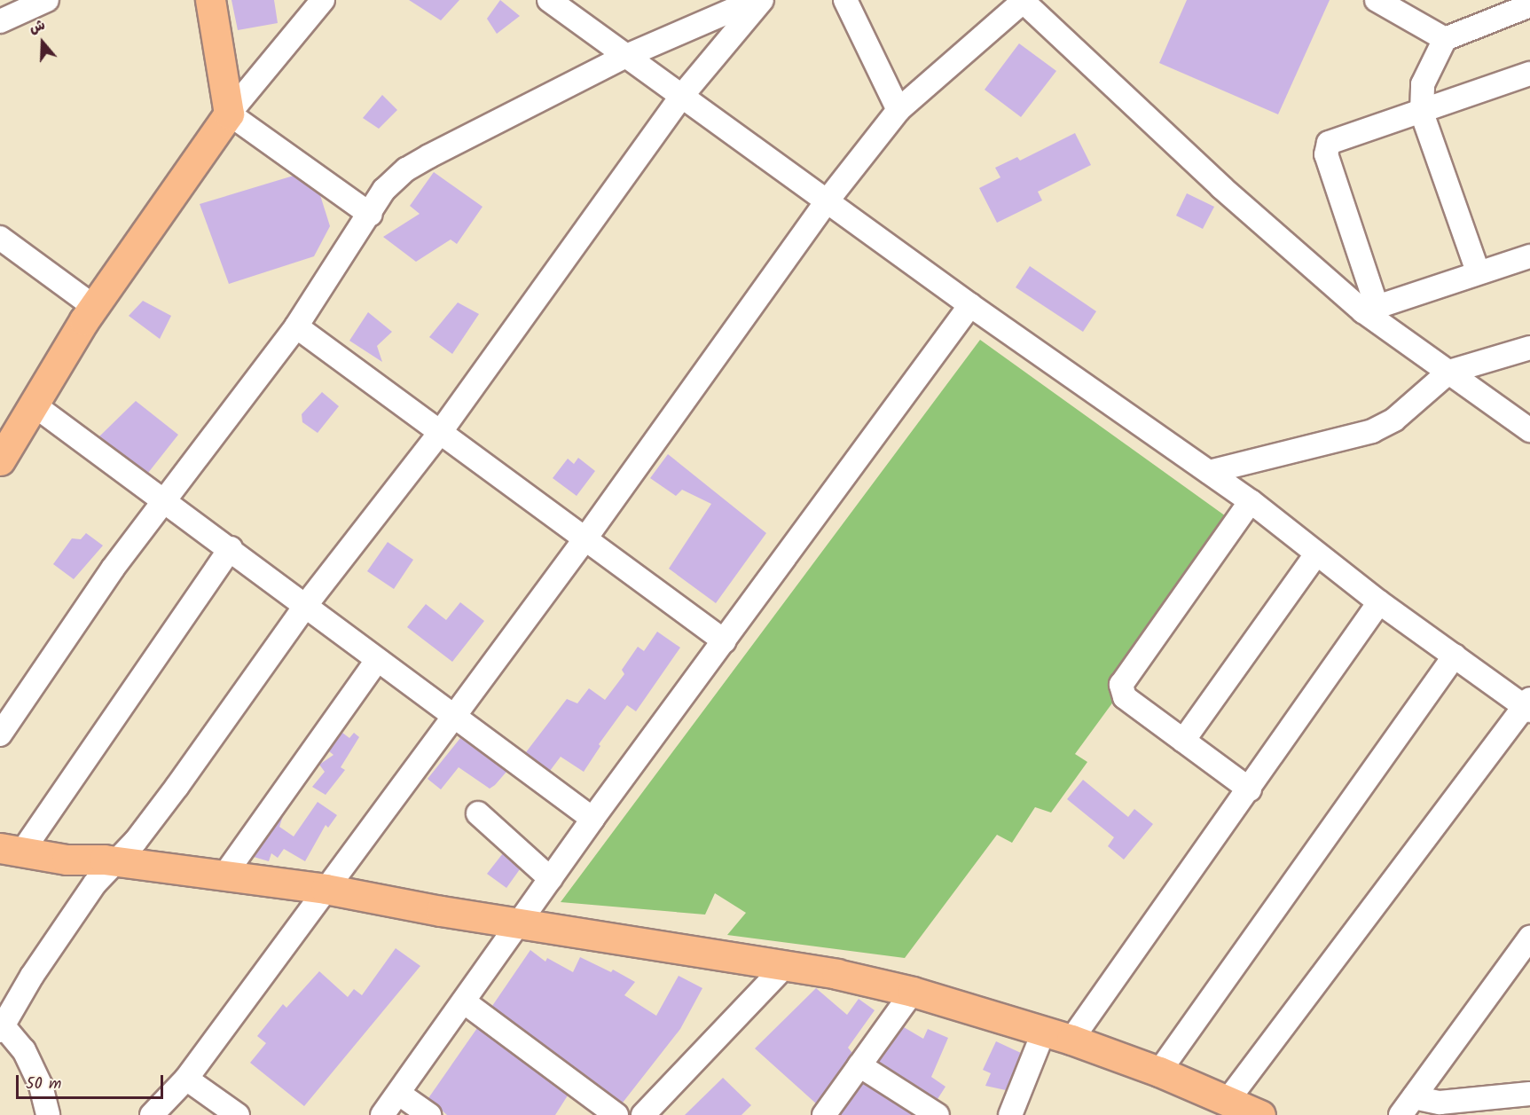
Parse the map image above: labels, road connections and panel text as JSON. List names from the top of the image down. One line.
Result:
{"scale_bar":"50 m","north":"top"}
